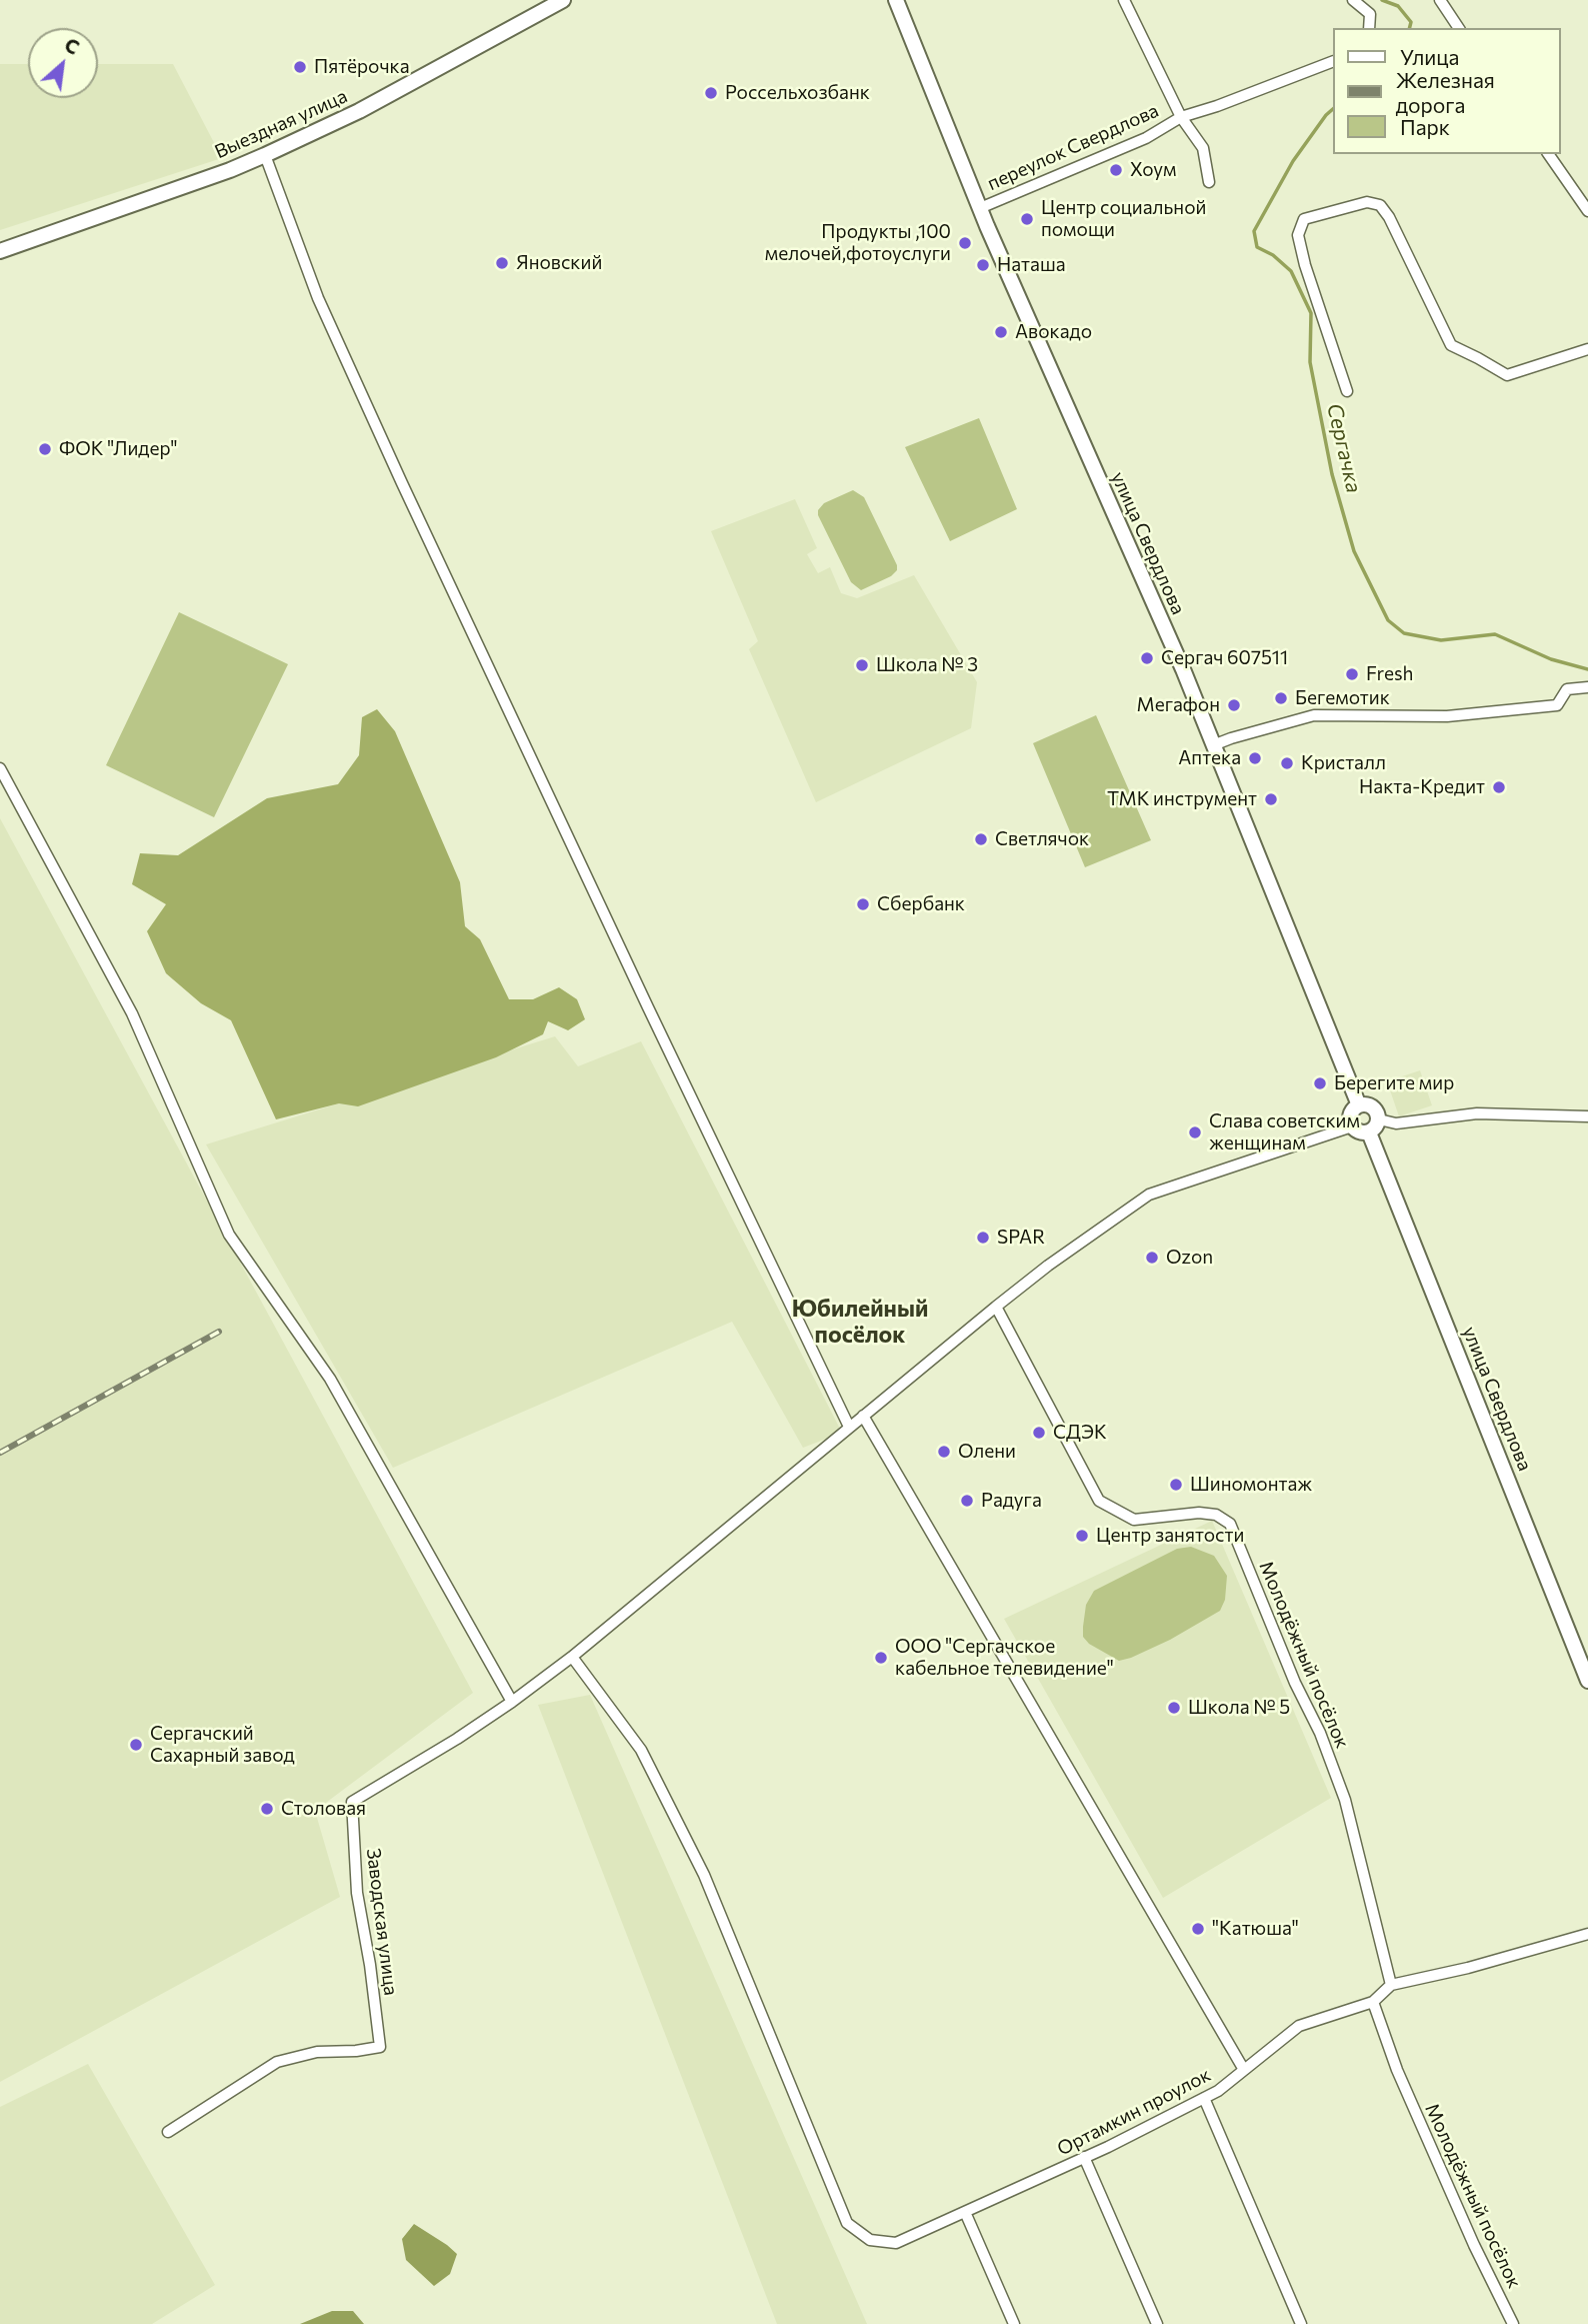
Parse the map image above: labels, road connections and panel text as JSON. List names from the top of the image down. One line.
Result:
{"streets":{"street":["Выездная улица","переулок Свердлова","улица Свердлова","Молодёжный посёлок","Заводская улица","Ортамкин проулок"]},"crossings":[["переулок Свердлова","улица Свердлова"],["Молодёжный посёлок","Ортамкин проулок"]],"districts":["Юбилейный посёлок"],"water":["Сергачка"],"places":["Пятёрочка","Россельхозбанк","Хоум","Центр социальной помощи","Продукты ,100 мелочей,фотоуслуги","Яновский","Наташа","Авокадо","ФОК \"Лидер\"","Сергач 607511","Школа № 3","Fresh","Бегемотик","Мегафон","Аптека","Кристалл","Накта-Кредит","ТМК инструмент","Светлячок","Сбербанк","Берегите мир","Слава советским женщинам","SPAR","Ozon","СДЭК","Олени","Шиномонтаж","Радуга","Центр занятости","ООО \"Сергачское кабельное телевидение\"","Школа № 5","Сергачский Сахарный завод","Столовая","\"Катюша\""],"legend":["Улица","Железная дорога","Парк"],"north":"top right"}
